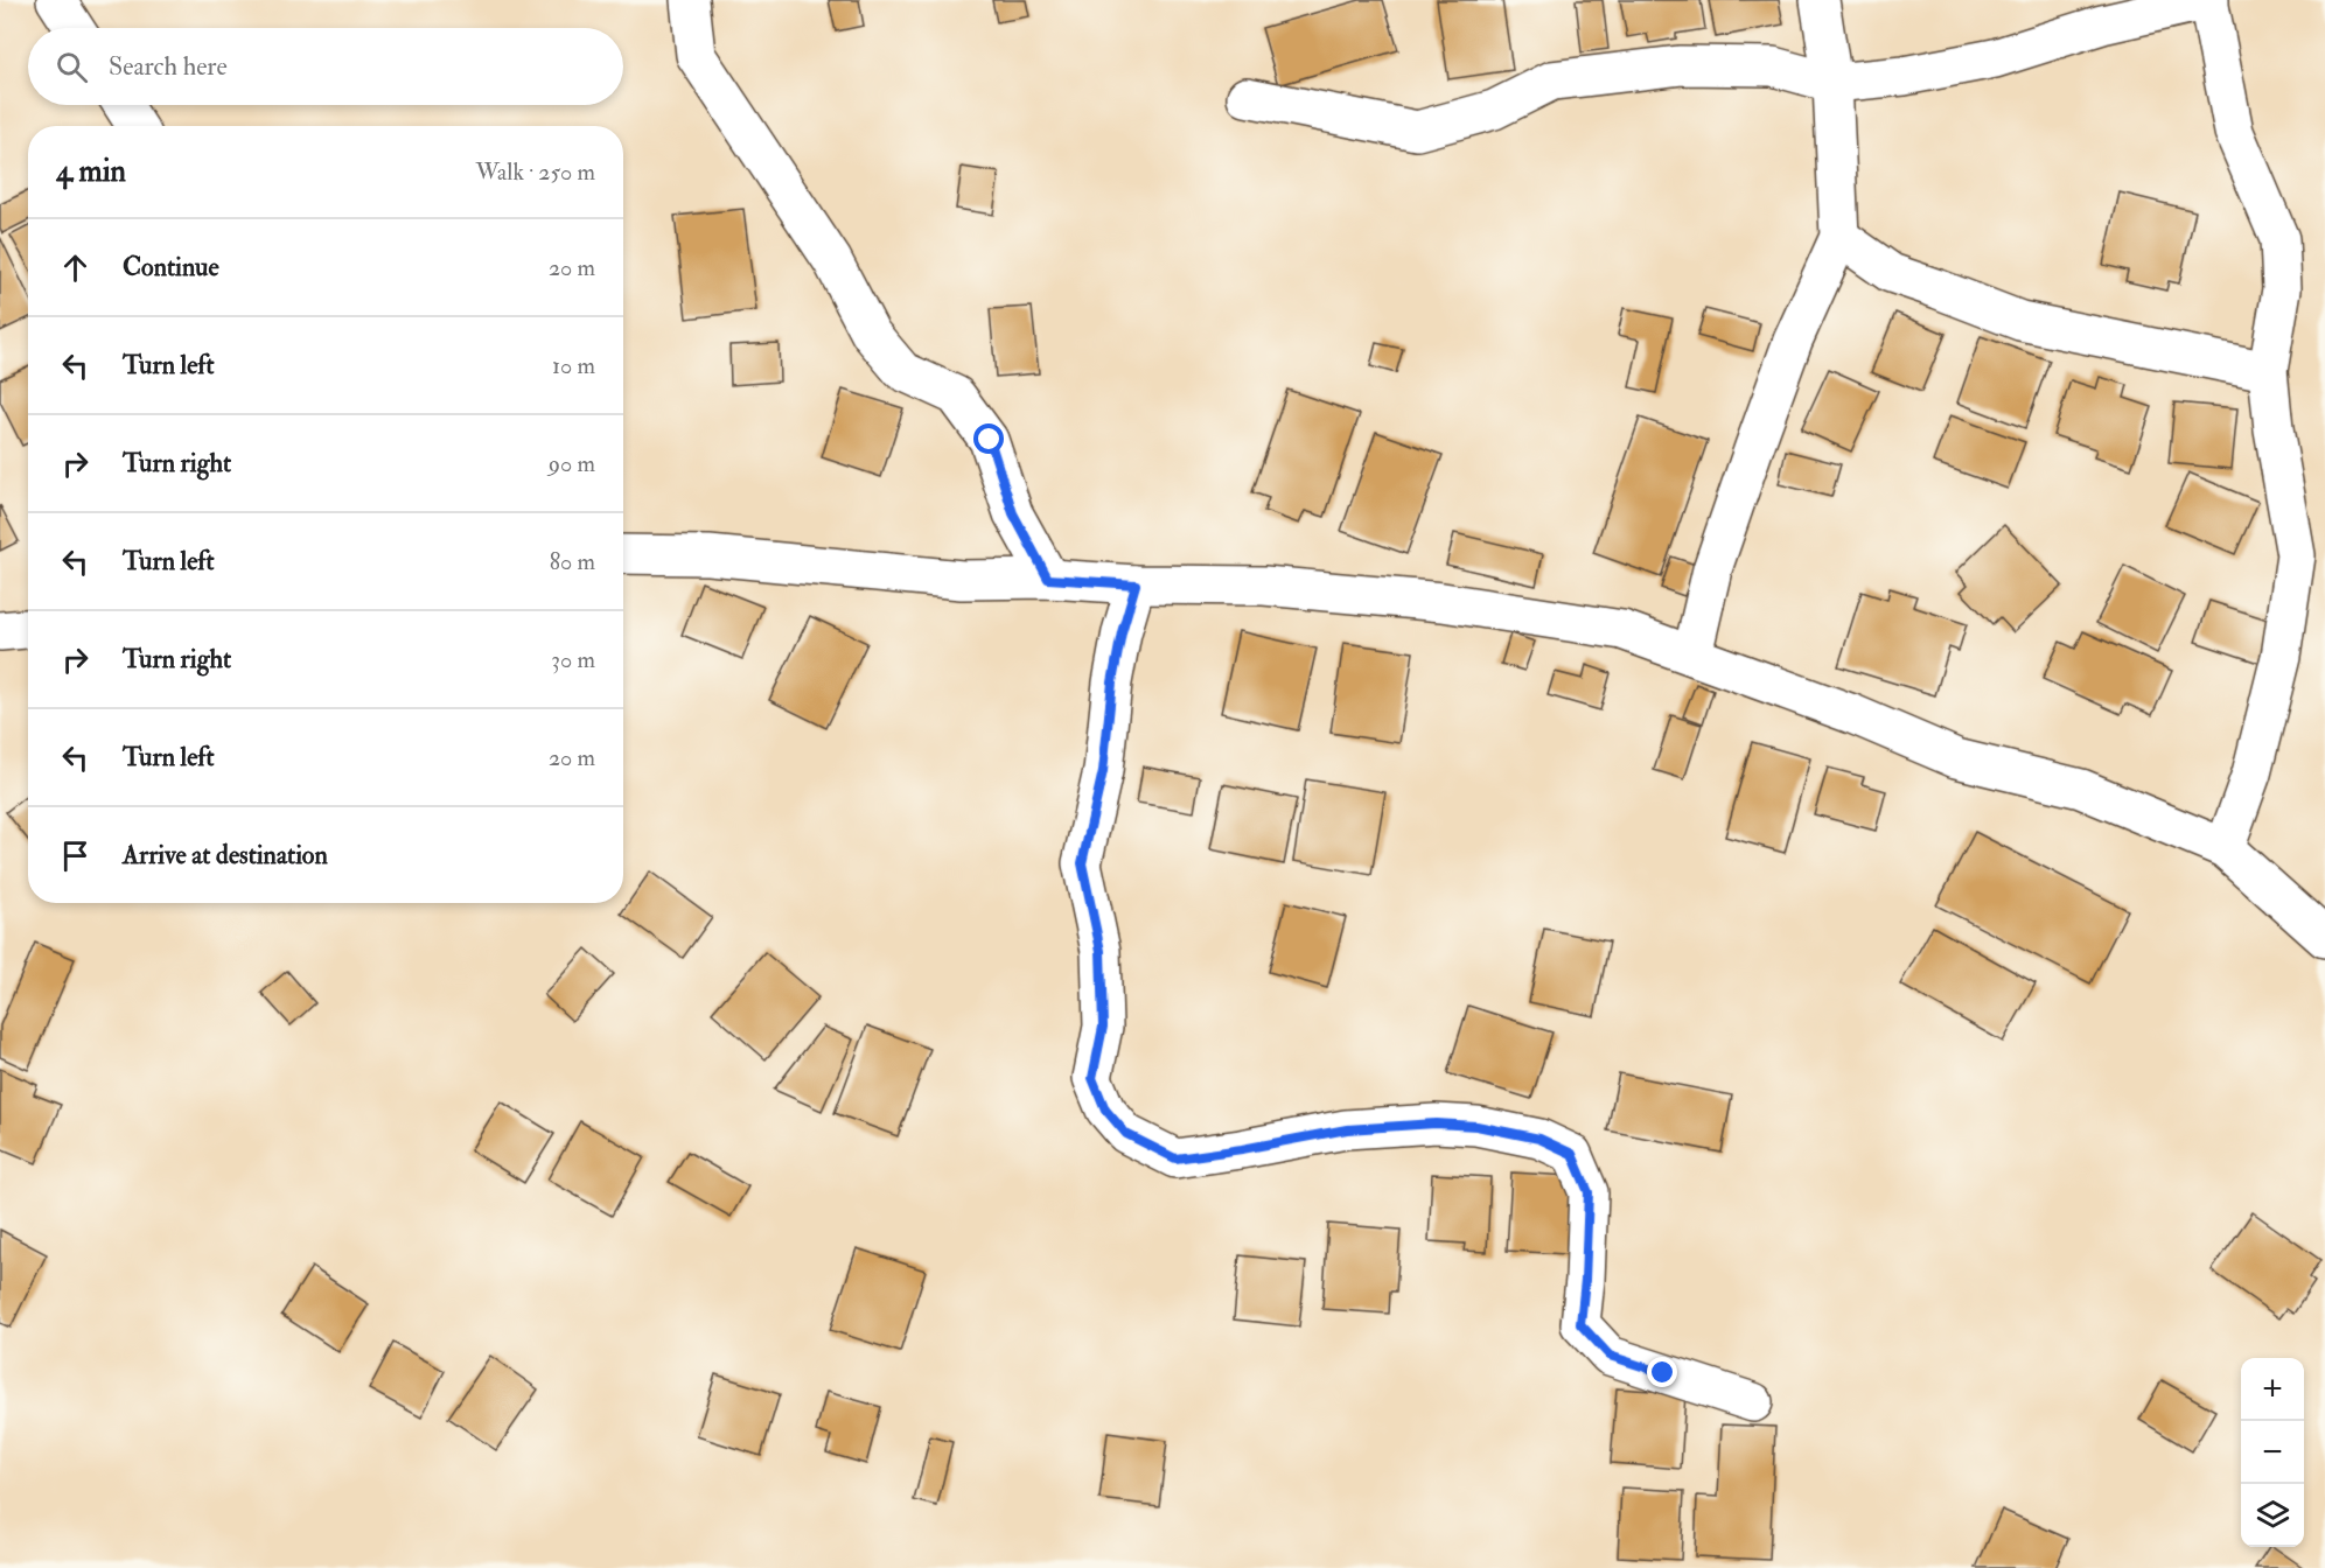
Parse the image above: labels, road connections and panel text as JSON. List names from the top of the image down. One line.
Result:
{"page":{"search":"Search here","heading":["4 min","Walk · 250 m"],"list":[["Continue","20 m"],["Turn left","10 m"],["Turn right","90 m"],["Turn left","80 m"],["Turn right","30 m"],["Turn left","20 m"],"Arrive at destination"],"map_buttons":["+","−"]}}
